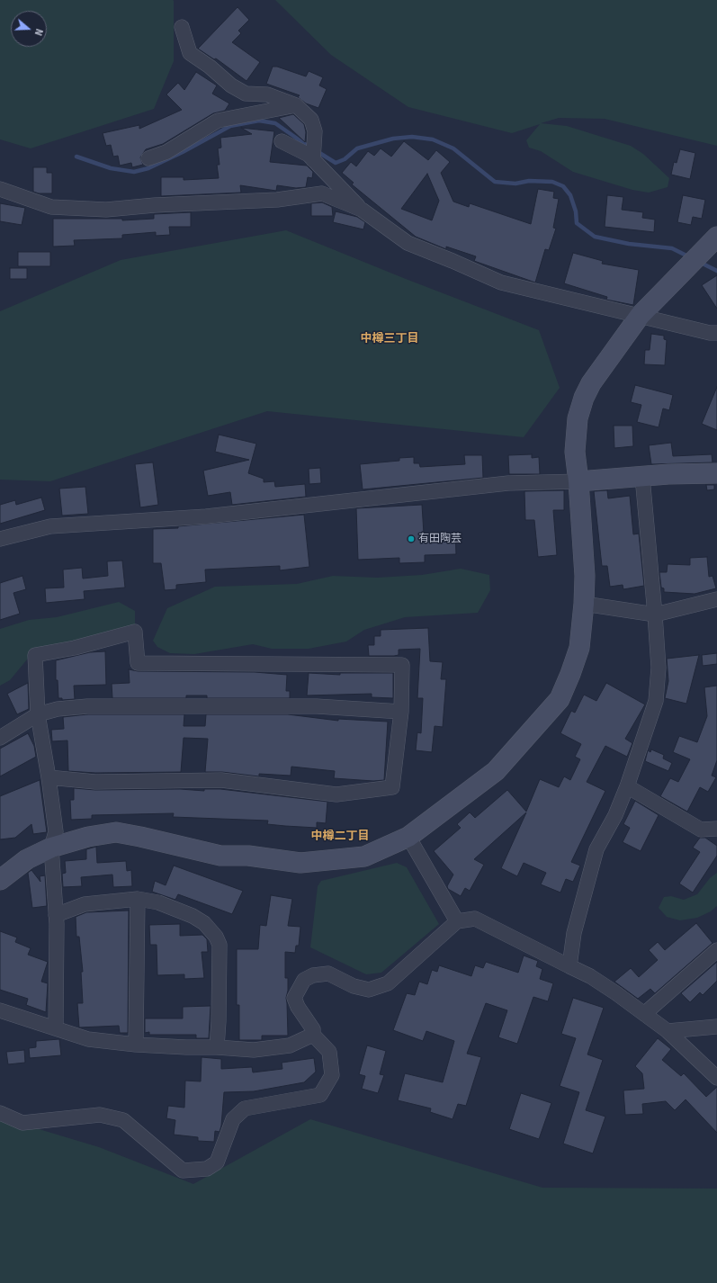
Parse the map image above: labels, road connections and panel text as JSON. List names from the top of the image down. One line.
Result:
{"districts":["中樽三丁目","中樽二丁目"],"places":["有田陶芸"],"north":"right"}
